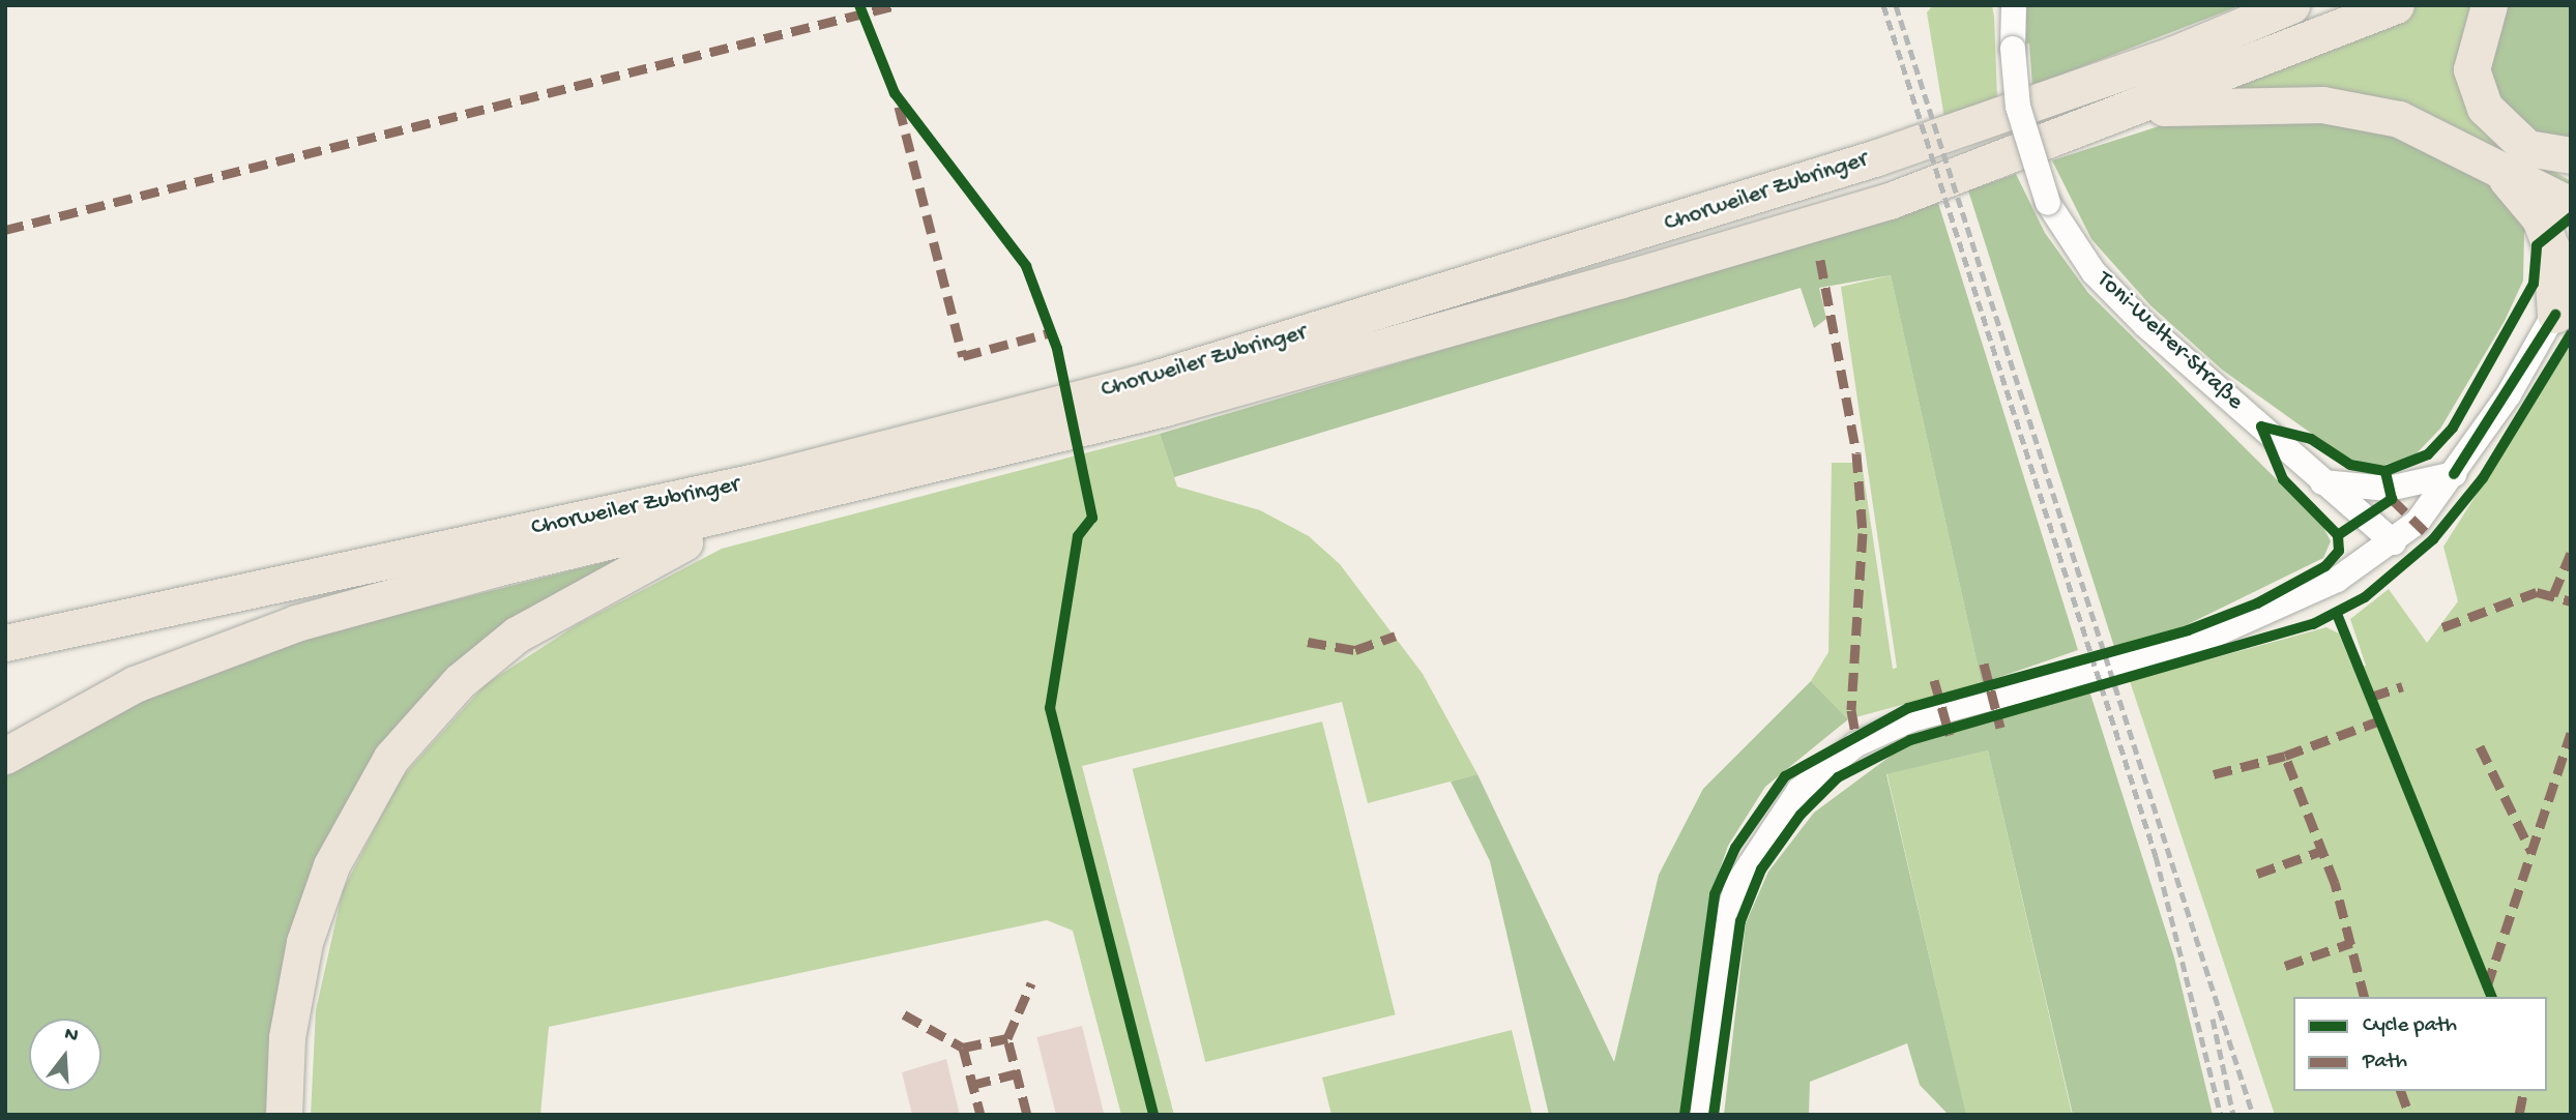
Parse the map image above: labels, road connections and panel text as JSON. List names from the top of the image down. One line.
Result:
{"streets":{"highway":["Chorweiler Zubringer"],"street":["Toni-Welter-Straße"]},"legend":["Cycle path","Path"],"north":"top"}
